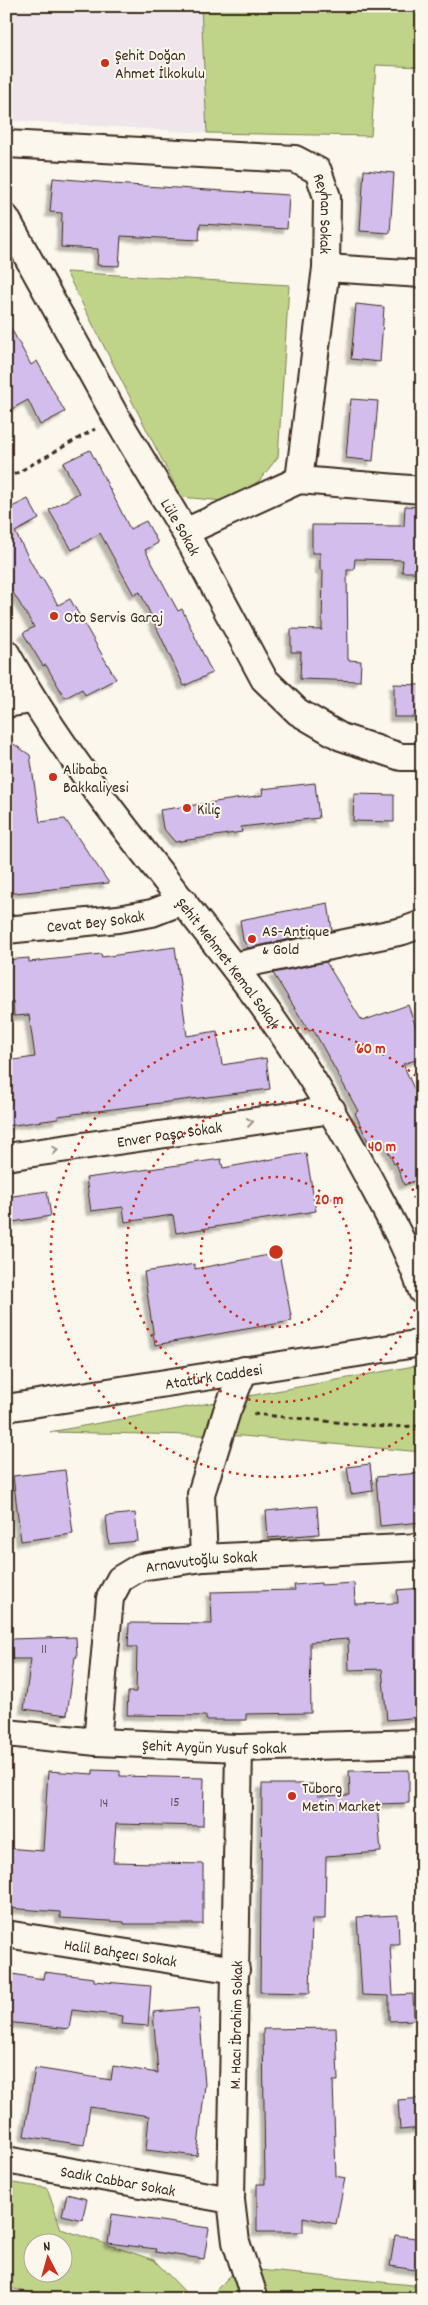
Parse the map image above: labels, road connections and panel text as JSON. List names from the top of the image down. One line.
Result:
{"streets":{"street":["Reyhan Sokak","Lüle Sokak","Cevat Bey Sokak","Şehit Mehmet Kemal Sokak","Enver Paşa Sokak","Atatürk Caddesi","Arnavutoğlu Sokak","Şehit Aygün Yusuf Sokak","Halil Bahçecı Sokak","M. Hacı İbrahim Sokak","Sadık Cabbar Sokak"]},"crossings":[["Cevat Bey Sokak","Şehit Mehmet Kemal Sokak"],["Şehit Mehmet Kemal Sokak","Enver Paşa Sokak"],["Arnavutoğlu Sokak","Şehit Aygün Yusuf Sokak"],["Şehit Aygün Yusuf Sokak","M. Hacı İbrahim Sokak"],["Halil Bahçecı Sokak","M. Hacı İbrahim Sokak"],["M. Hacı İbrahim Sokak","Sadık Cabbar Sokak"]],"one_way":["Enver Paşa Sokak"],"places":["Şehit Doğan Ahmet İlkokulu","Oto Servis Garaj","Alibaba Bakkaliyesi","Kiliç","AS-Antique & Gold","Tuborg Metin Market"],"house_numbers":["11","15","14"],"north":"top","rings":["60 m","40 m","20 m"]}
